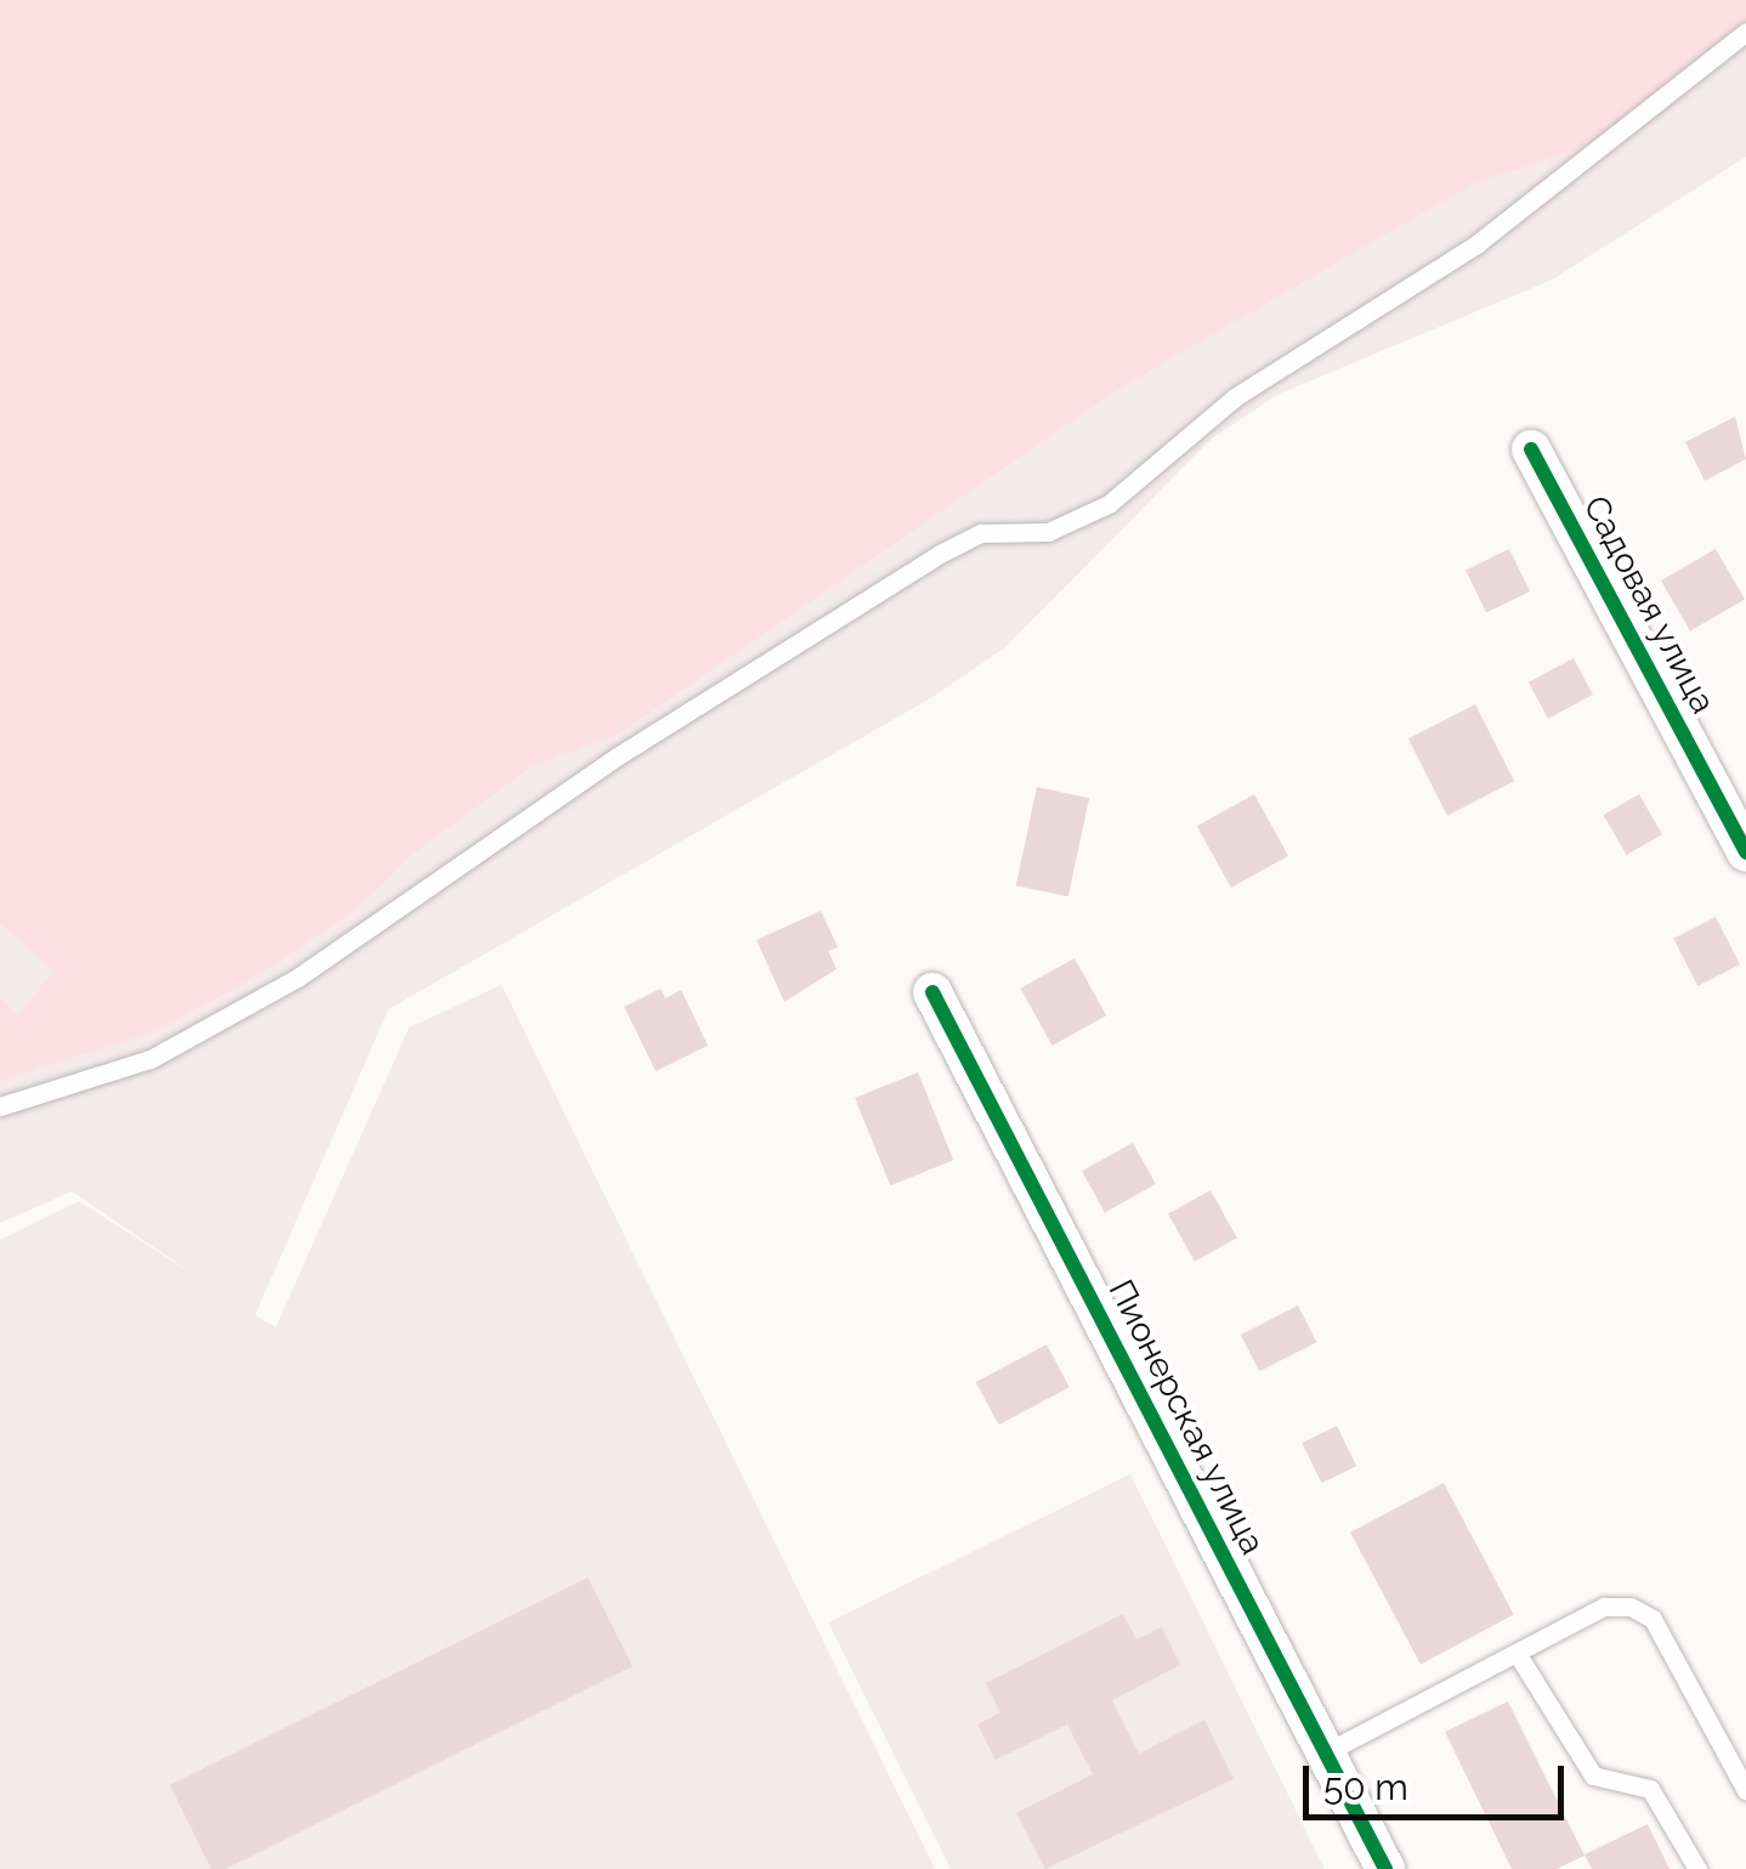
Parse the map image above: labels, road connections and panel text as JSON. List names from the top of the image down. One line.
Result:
{"streets":{"street":["Садовая улица","Пионерская улица"]},"scale_bar":"50 m"}
